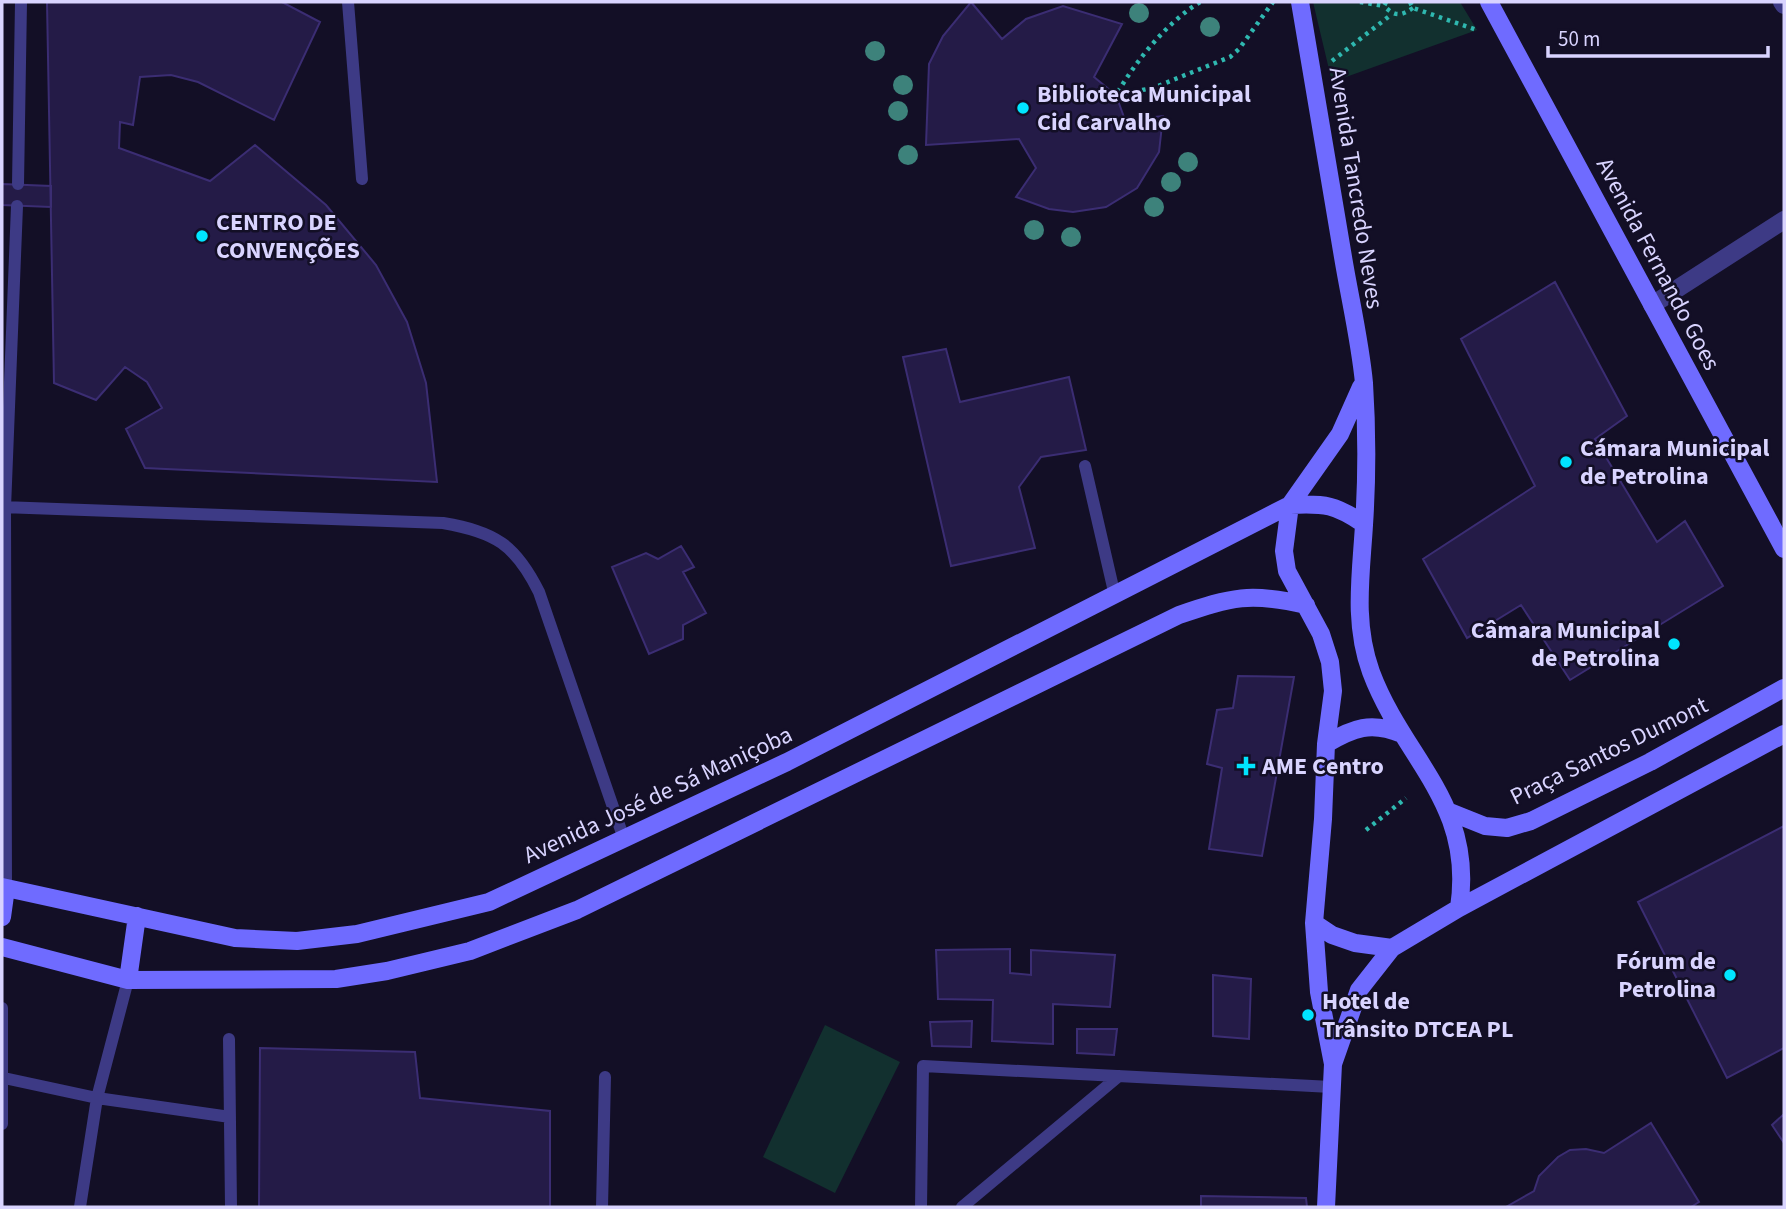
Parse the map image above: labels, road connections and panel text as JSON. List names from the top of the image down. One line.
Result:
{"streets":{"main road":["Avenida Tancredo Neves","Avenida Fernando Goes","Praça Santos Dumont","Avenida José de Sá Maniçoba"]},"crossings":[["Avenida Tancredo Neves","Praça Santos Dumont"]],"places":{"other":["Biblioteca Municipal Cid Carvalho","CENTRO DE CONVENÇÕES","Cámara Municipal de Petrolina","Câmara Municipal de Petrolina","Fórum de Petrolina","Hotel de Trânsito DTCEA PL"],"health":["AME Centro"]},"scale_bar":"50 m"}
